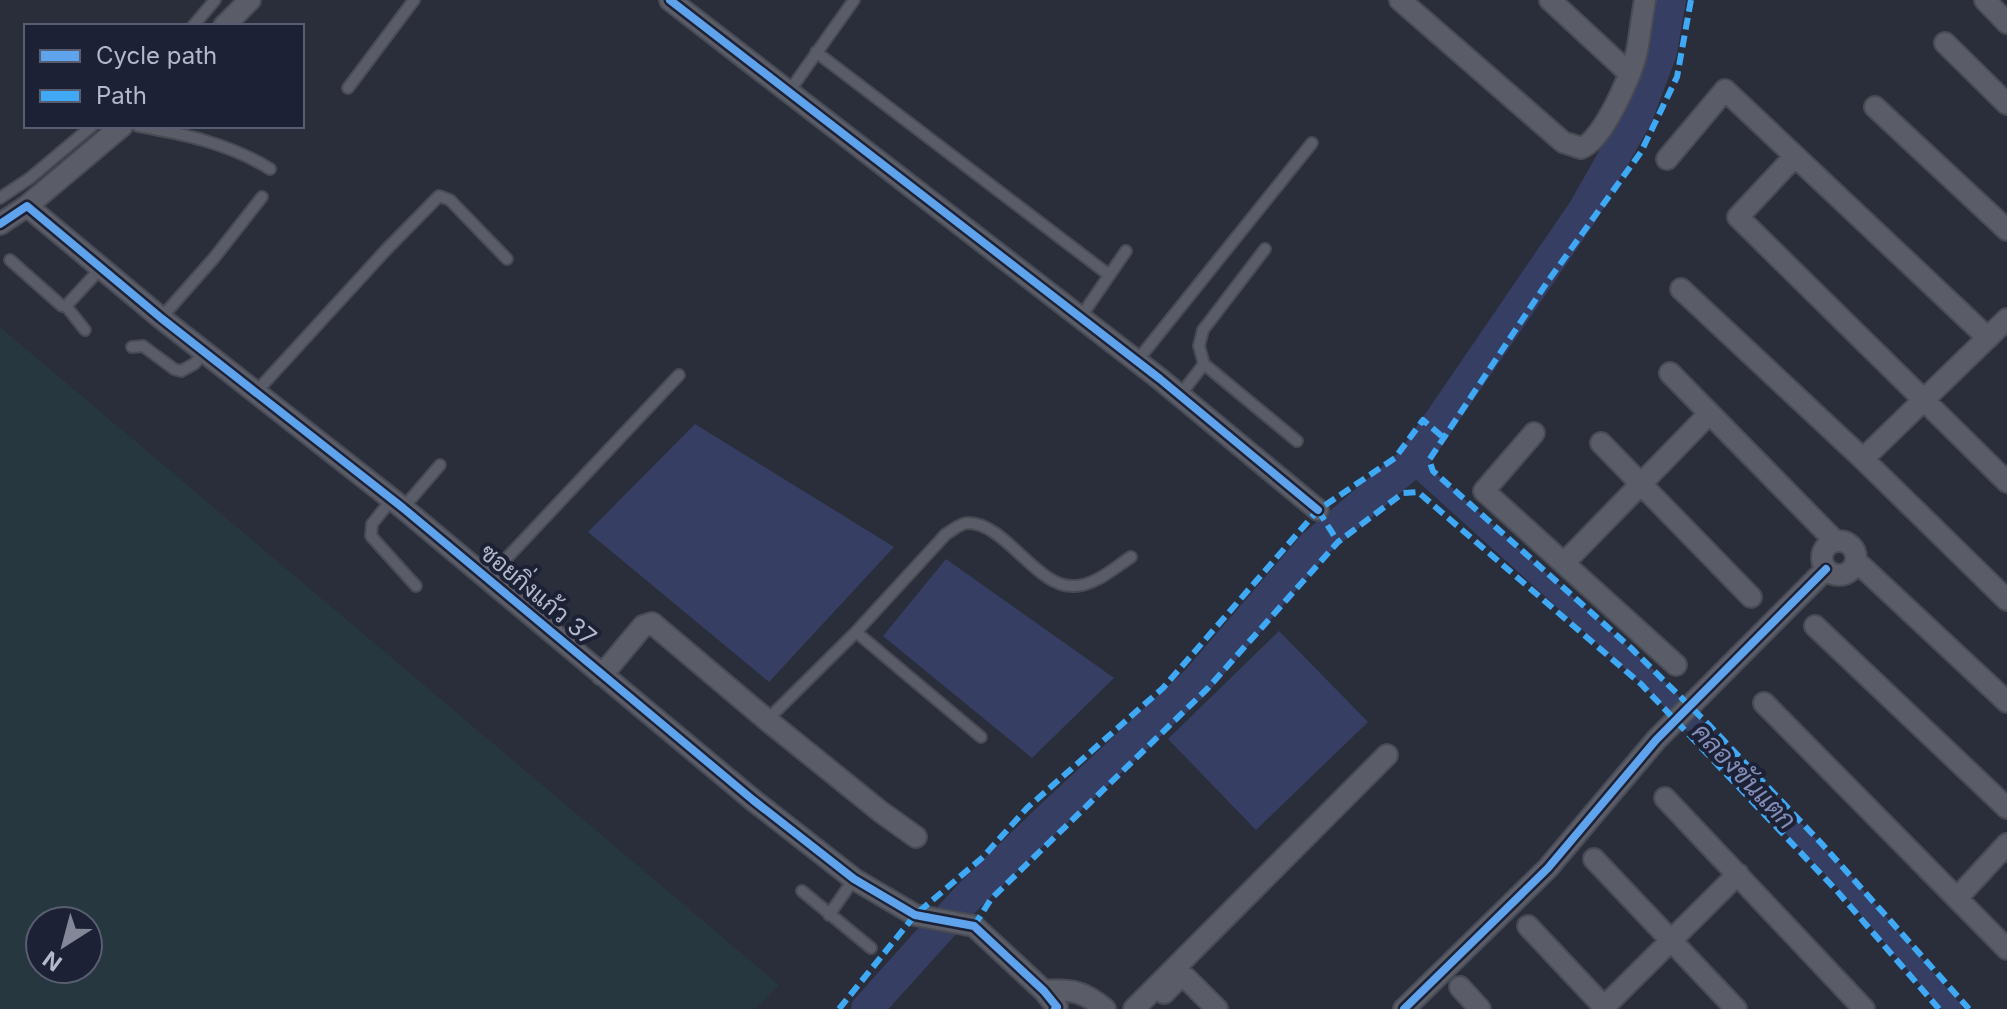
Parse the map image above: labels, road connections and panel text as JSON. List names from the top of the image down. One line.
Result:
{"streets":{"street":["ซอยกิ่งแก้ว 37"]},"water":["คลองขันแตก"],"legend":["Cycle path","Path"],"north":"bottom left"}
